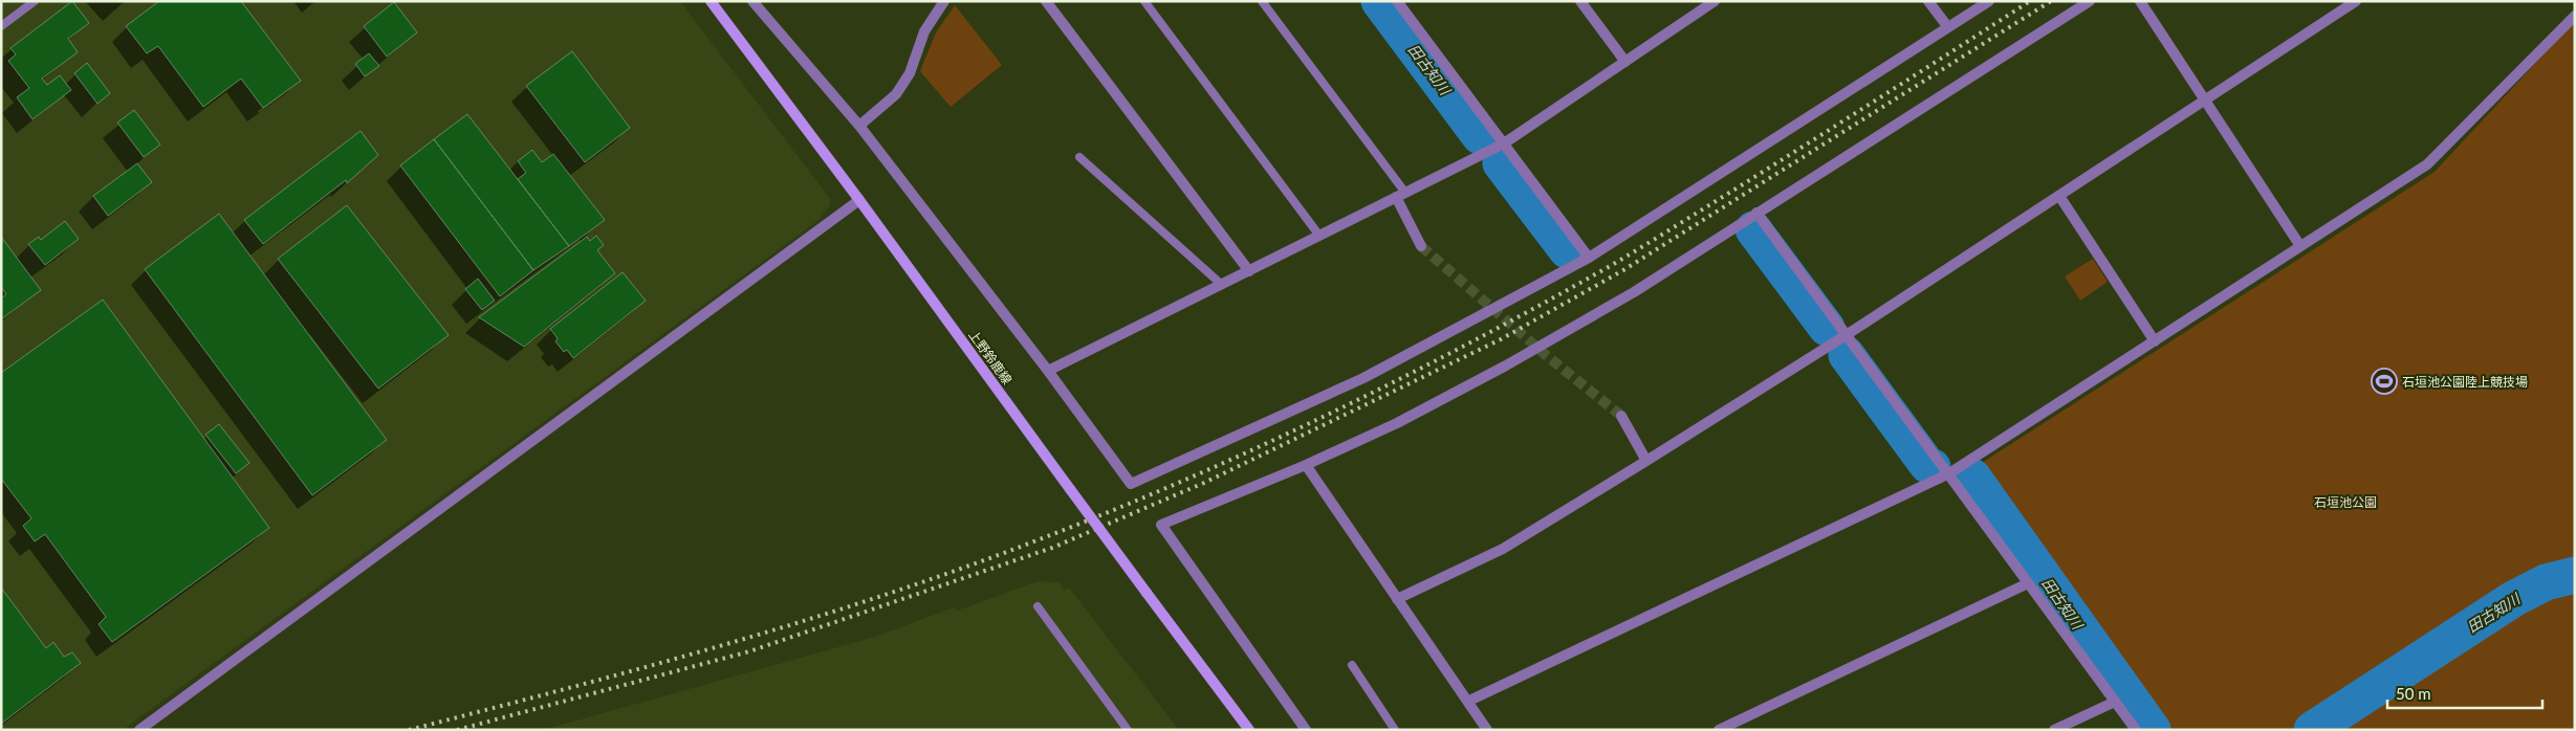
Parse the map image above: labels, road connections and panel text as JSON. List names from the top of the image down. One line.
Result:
{"streets":{"main road":["上野鈴鹿線"]},"water":["田古知川"],"parks":["石垣池公園"],"places":{"sports":["石垣池公園陸上競技場"]},"scale_bar":"50 m"}
